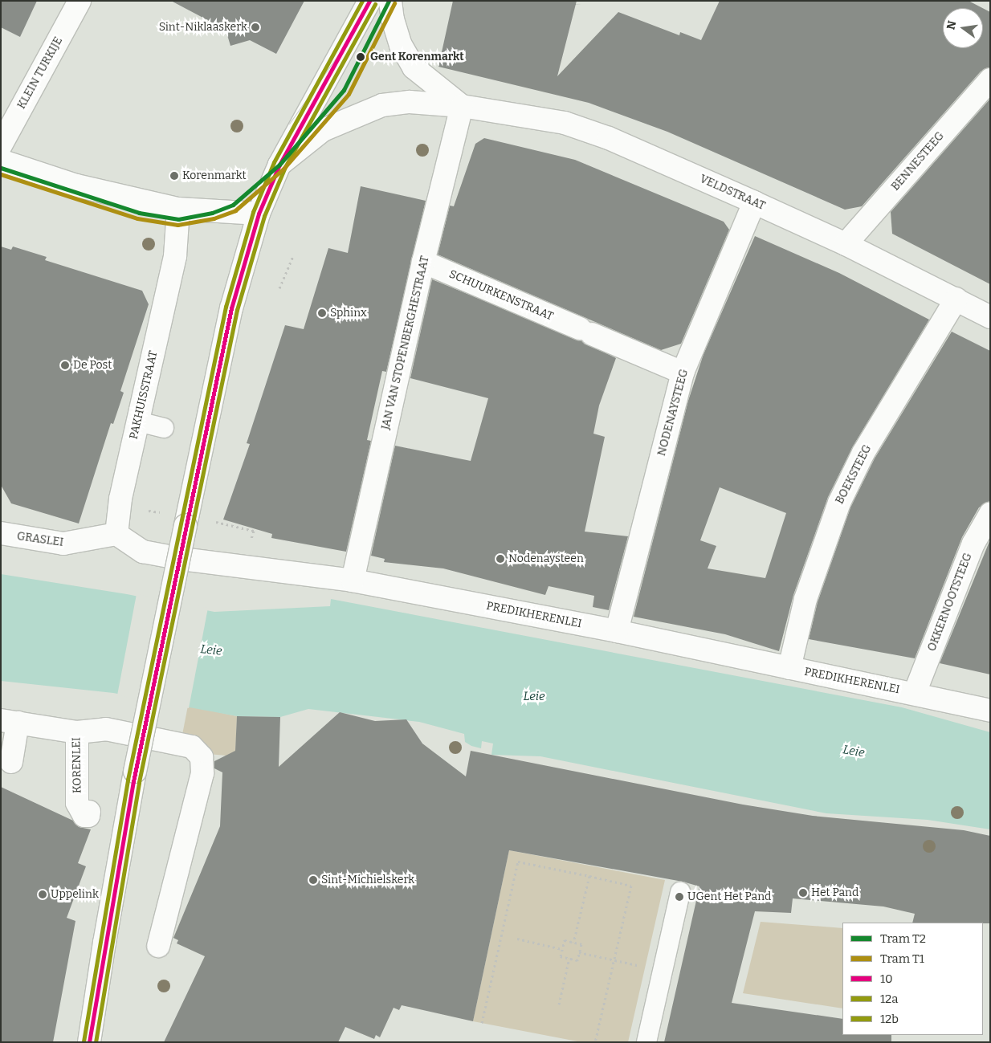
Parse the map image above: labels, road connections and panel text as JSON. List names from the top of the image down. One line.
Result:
{"streets":{"street":["KLEIN TURKIJE","BENNESTEEG","VELDSTRAAT","SCHUURKENSTRAAT","JAN VAN STOPENBERGHESTRAAT","PAKHUISSTRAAT","NODENAYSTEEG","BOEKSTEEG","GRASLEI","OKKERNOOTSTEEG","PREDIKHERENLEI","KORENLEI"]},"crossings":[["BENNESTEEG","VELDSTRAAT"],["VELDSTRAAT","JAN VAN STOPENBERGHESTRAAT"],["VELDSTRAAT","NODENAYSTEEG"],["VELDSTRAAT","BOEKSTEEG"],["SCHUURKENSTRAAT","JAN VAN STOPENBERGHESTRAAT"],["SCHUURKENSTRAAT","NODENAYSTEEG"],["JAN VAN STOPENBERGHESTRAAT","PREDIKHERENLEI"],["PAKHUISSTRAAT","GRASLEI"],["PAKHUISSTRAAT","PREDIKHERENLEI"],["NODENAYSTEEG","PREDIKHERENLEI"],["BOEKSTEEG","PREDIKHERENLEI"],["GRASLEI","PREDIKHERENLEI"],["OKKERNOOTSTEEG","PREDIKHERENLEI"]],"water":["Leie"],"places":["Sint-Niklaaskerk","Gent Korenmarkt","Korenmarkt","Sphinx","De Post","Nodenaysteen","Sint-Michielskerk","Het Pand","Uppelink","UGent Het Pand"],"lines":["tram line T2","transit line 10","transit line 12b","tram line T1","transit line 12a"],"legend":["Tram T2","Tram T1","10","12a","12b"],"north":"left"}
